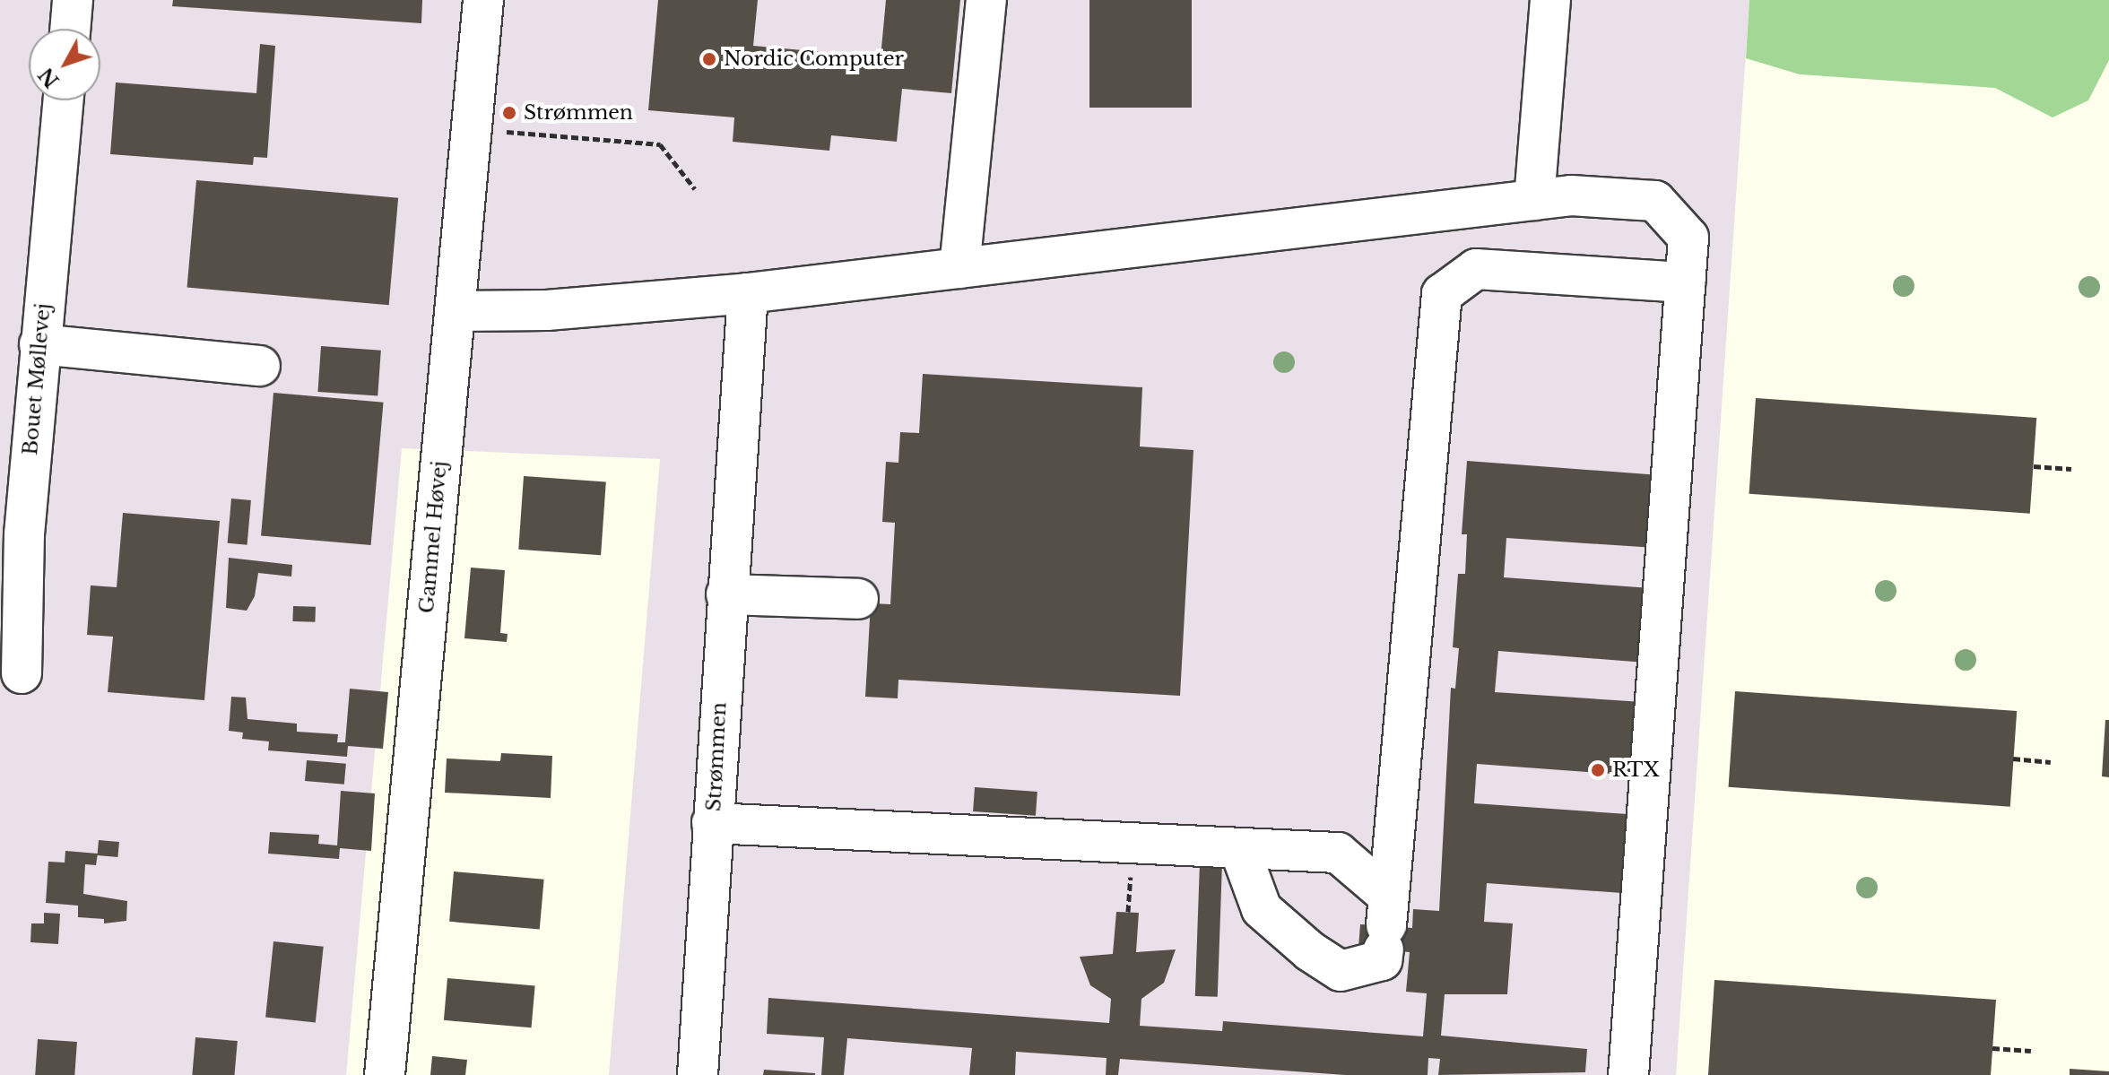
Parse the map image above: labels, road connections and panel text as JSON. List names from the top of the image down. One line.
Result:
{"streets":{"street":["Bouet Møllevej","Gammel Høvej","Strømmen"]},"places":["Nordic Computer","Strømmen","RTX"],"north":"bottom left"}
